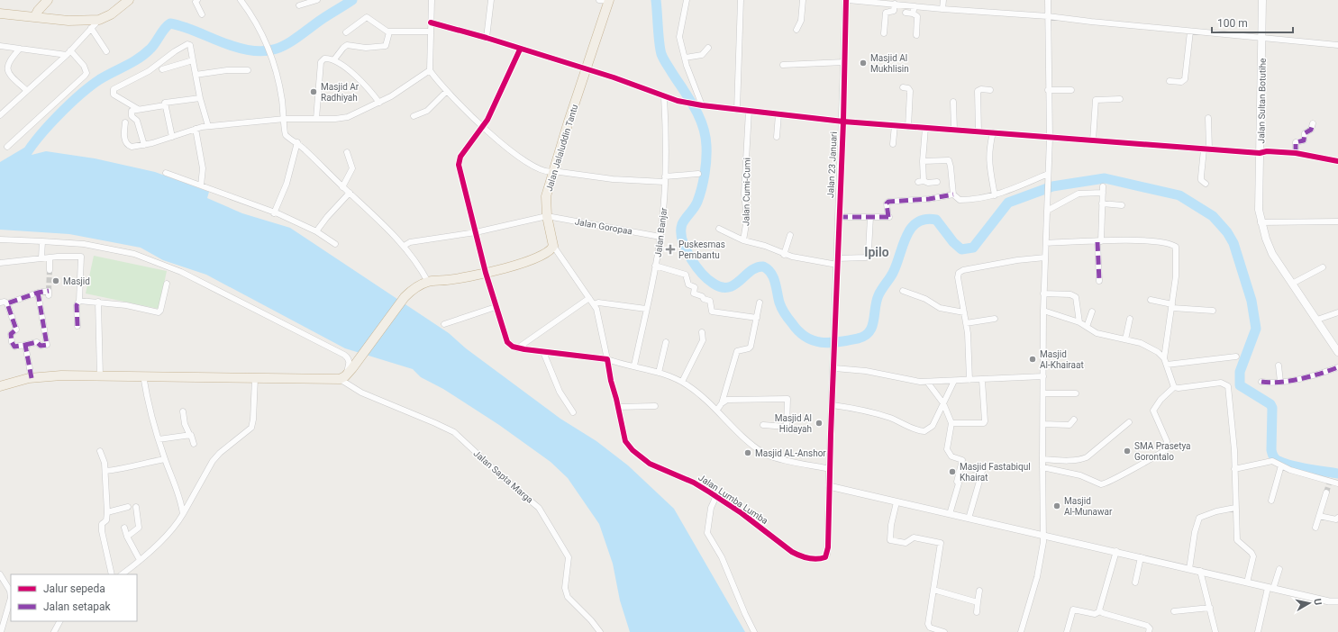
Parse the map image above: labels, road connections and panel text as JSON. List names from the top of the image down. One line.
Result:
{"streets":{"highway":["Jalan Jalaluddin Tantu"],"main road":["Jalan Sultan Botutihe"],"street":["Jalan 23 Januari","Jalan Cumi-Cumi","Jalan Goropaa","Jalan Banjar","Jalan Sapta Marga","Jalan Lumba Lumba"]},"crossings":[["Jalan Jalaluddin Tantu","Jalan Goropaa"],["Jalan Jalaluddin Tantu","Jalan Lumba Lumba"],["Jalan 23 Januari","Jalan Lumba Lumba"],["Jalan Goropaa","Jalan Banjar"]],"districts":["Ipilo"],"places":{"other":["Masjid Al Mukhlisin","Masjid Ar Radhiyah","Masjid","Masjid Al-Khairaat","Masjid Al Hidayah","SMA Prasetya Gorontalo","Masjid AL-Anshor","Masjid Fastabiqul Khairat","Masjid Al-Munawar"],"health":["Puskesmas Pembantu"]},"legend":["Jalur sepeda","Jalan setapak"],"scale_bar":"100 m","north":"right"}
